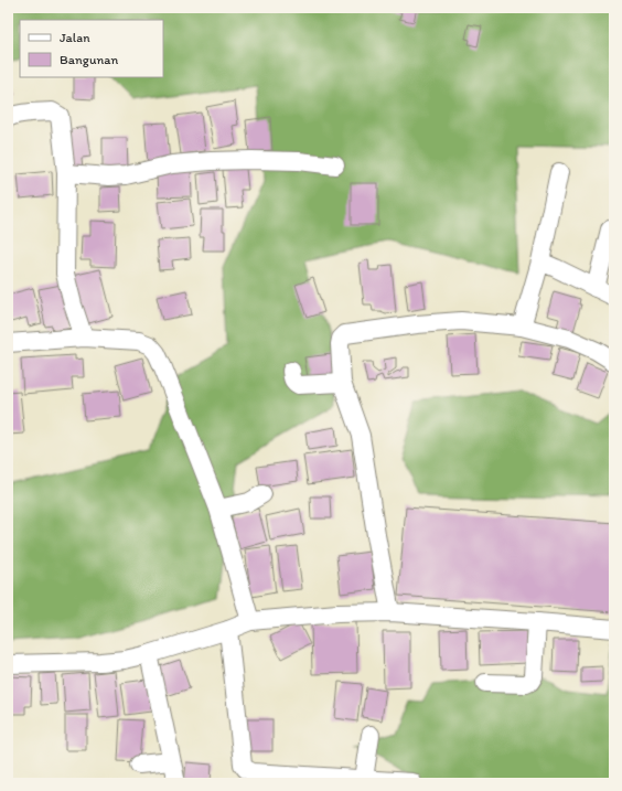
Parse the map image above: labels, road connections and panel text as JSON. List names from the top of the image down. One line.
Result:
{"legend":["Jalan","Bangunan"]}
